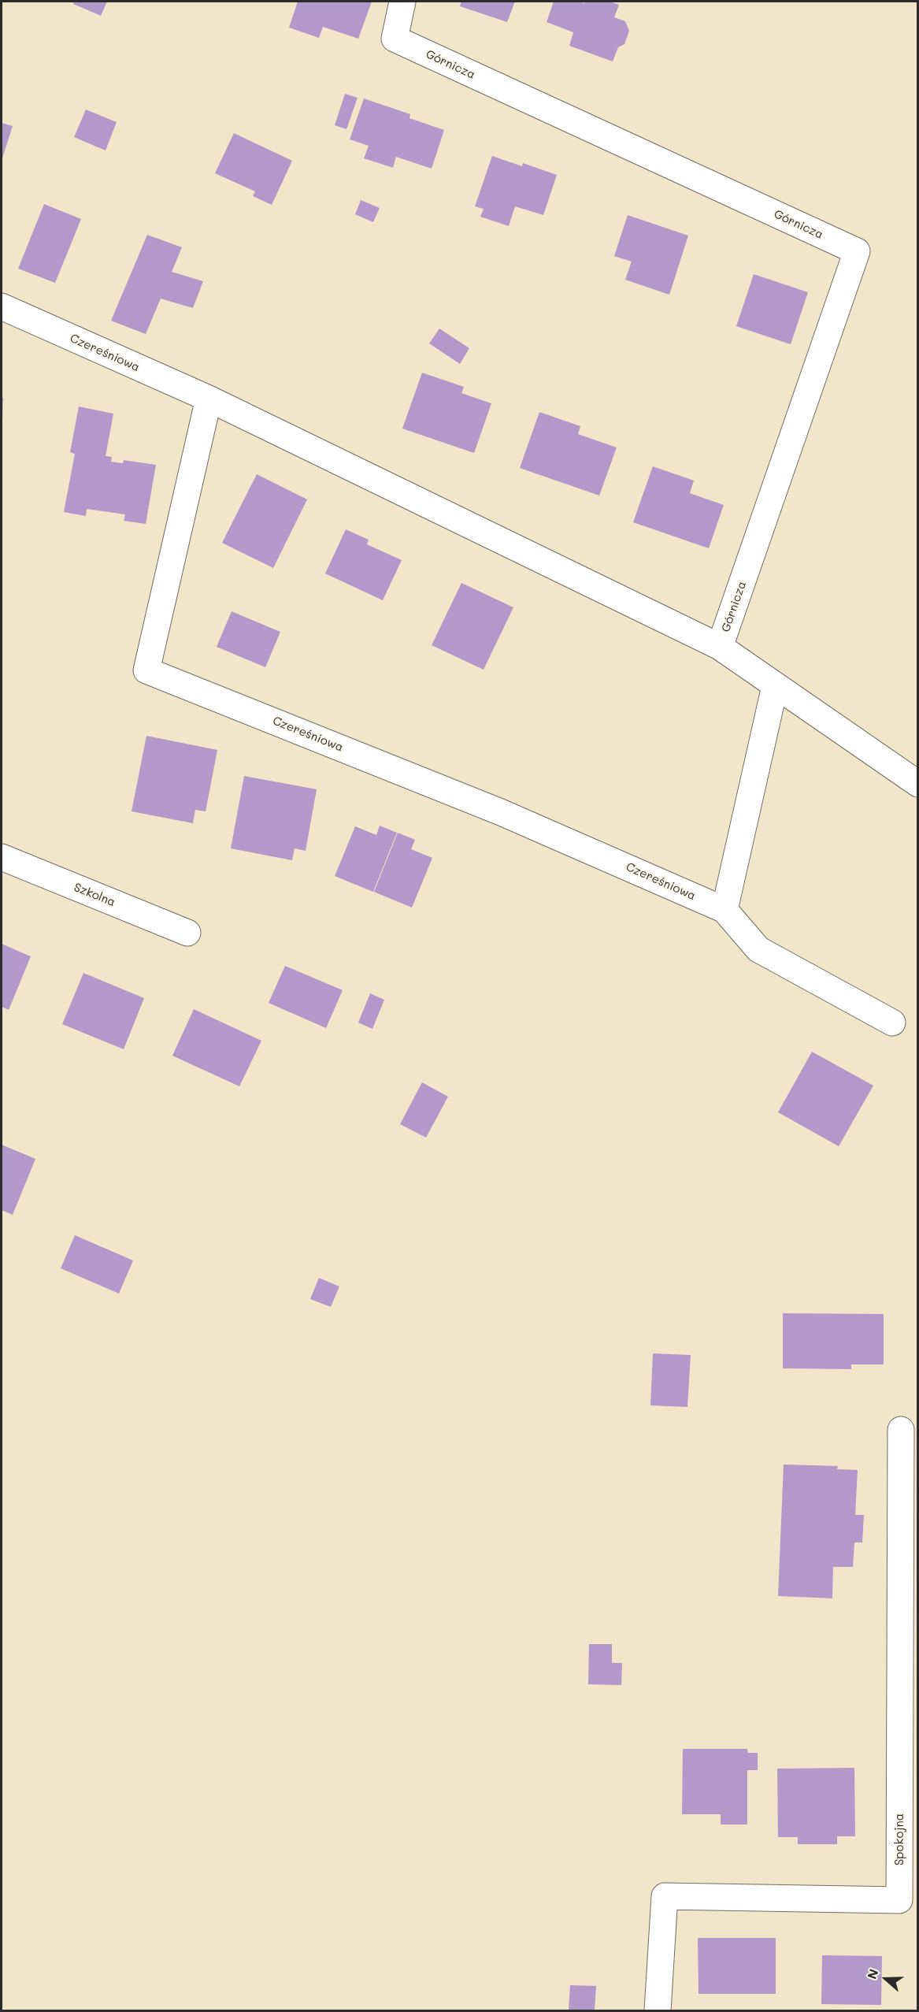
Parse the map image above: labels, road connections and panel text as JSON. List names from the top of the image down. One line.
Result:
{"streets":{"street":["Górnicza","Czereśniowa","Szkolna","Spokojna"]},"crossings":[["Górnicza","Czereśniowa"]],"north":"left"}
